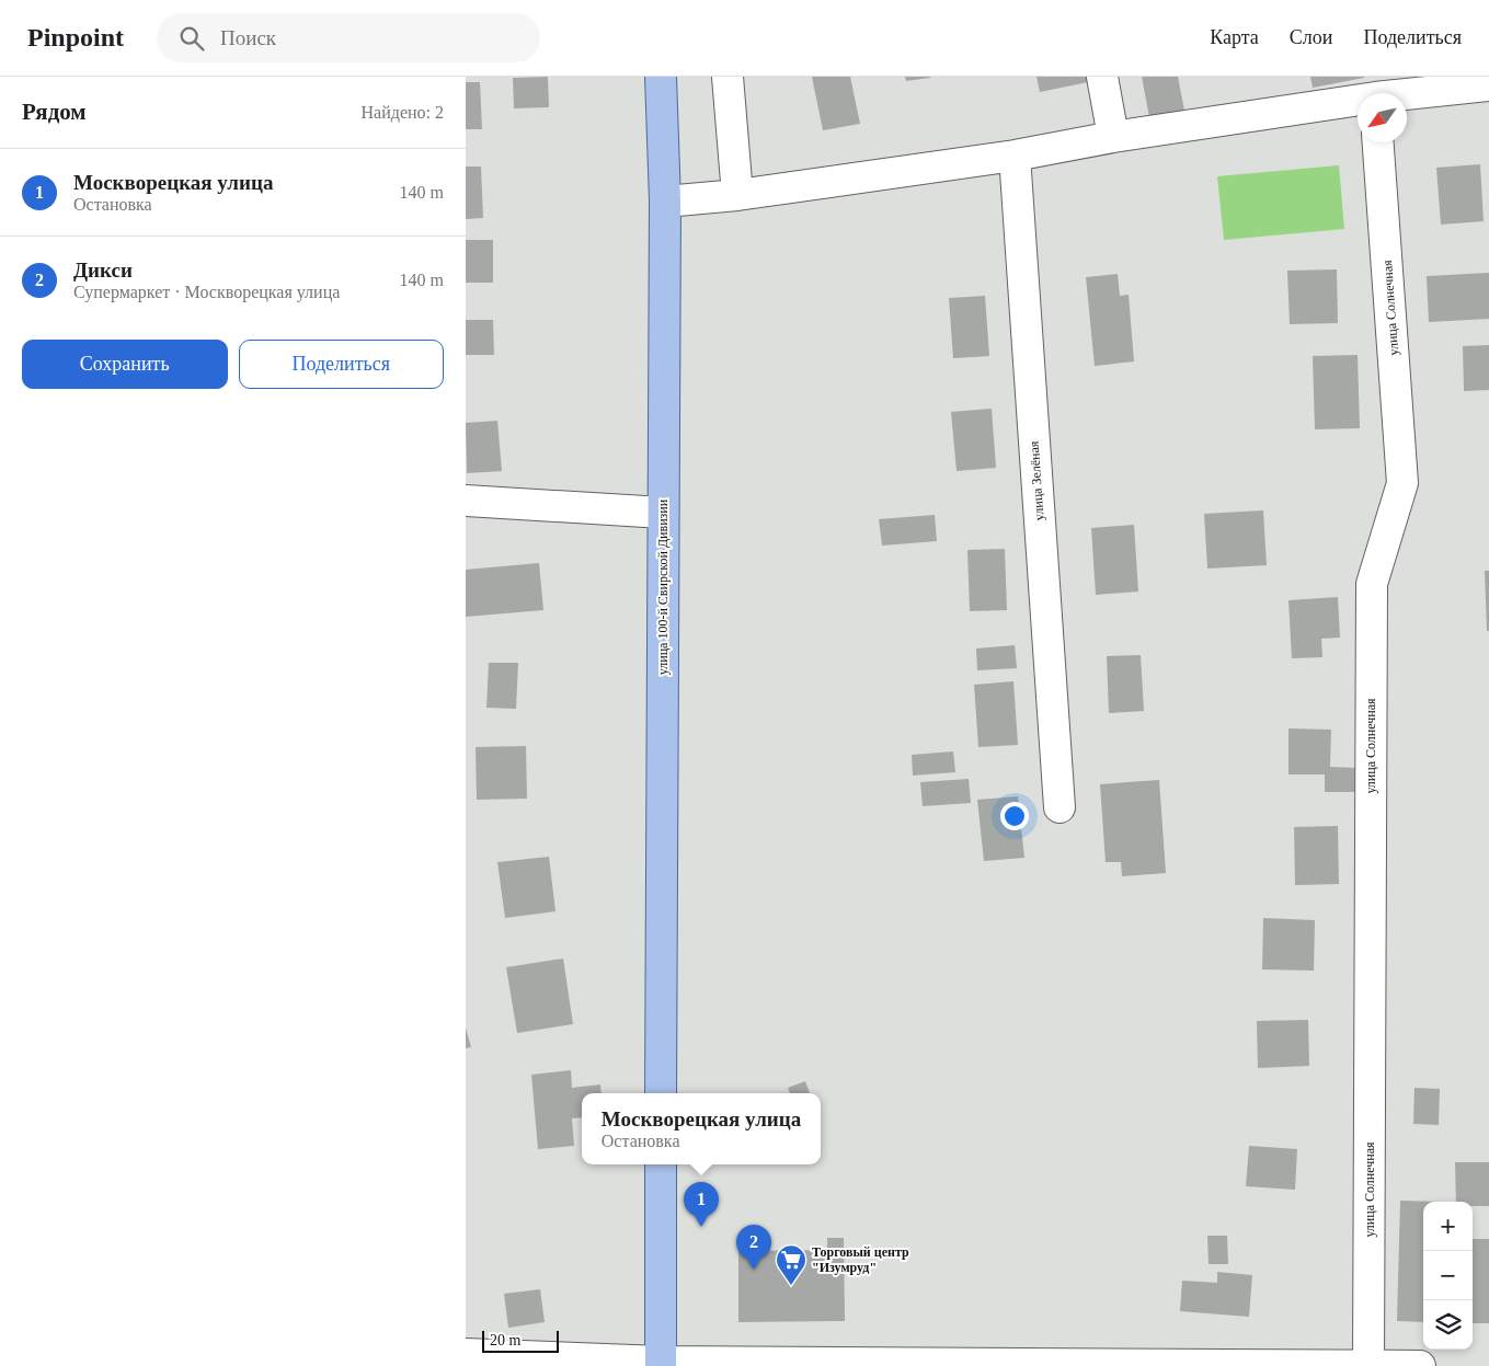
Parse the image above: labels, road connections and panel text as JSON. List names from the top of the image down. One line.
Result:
{"streets":{"main road":["улица 100-й Свирской Дивизии"],"street":["улица Солнечная","улица Зелёная"]},"places":{"supermarket":["Торговый центр \"Изумруд\""]},"scale_bar":"20 m","north":"bottom left","page":{"header":"Pinpoint","search":"Поиск","nav":["Карта","Слои","Поделиться"],"heading":["Рядом","Найдено: 2"],"list":[{"mark":"1","name":"Москворецкая улица","note":"Остановка","value":"140 m"},{"mark":"2","name":"Дикси","note":"Супермаркет · Москворецкая улица","value":"140 m"}],"buttons":["Сохранить","Поделиться"],"popup":["Москворецкая улица","Остановка"],"pins":["1","2"],"map_buttons":["+","−"],"scale":"20 m"}}
